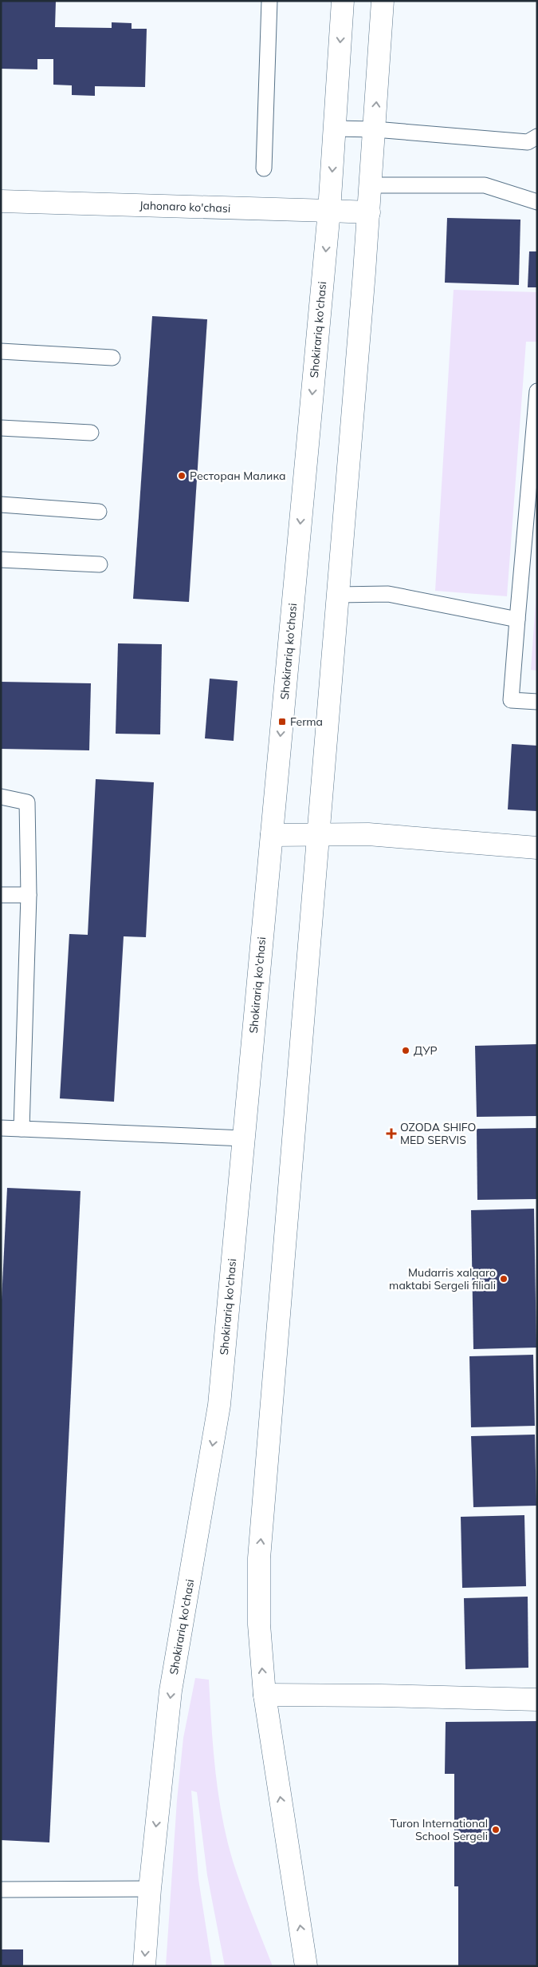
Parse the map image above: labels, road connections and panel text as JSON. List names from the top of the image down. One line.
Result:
{"streets":{"main road":["Jahonaro ko'chasi","Shokirariq ko'chasi"]},"crossings":[["Jahonaro ko'chasi","Shokirariq ko'chasi"]],"places":{"other":["Ресторан Малика","ДУР","Mudarris xalqaro maktabi Sergeli filiali","Turon International School Sergeli"],"transit":["Ferma"],"health":["OZODA SHIFO MED SERVIS"]}}
